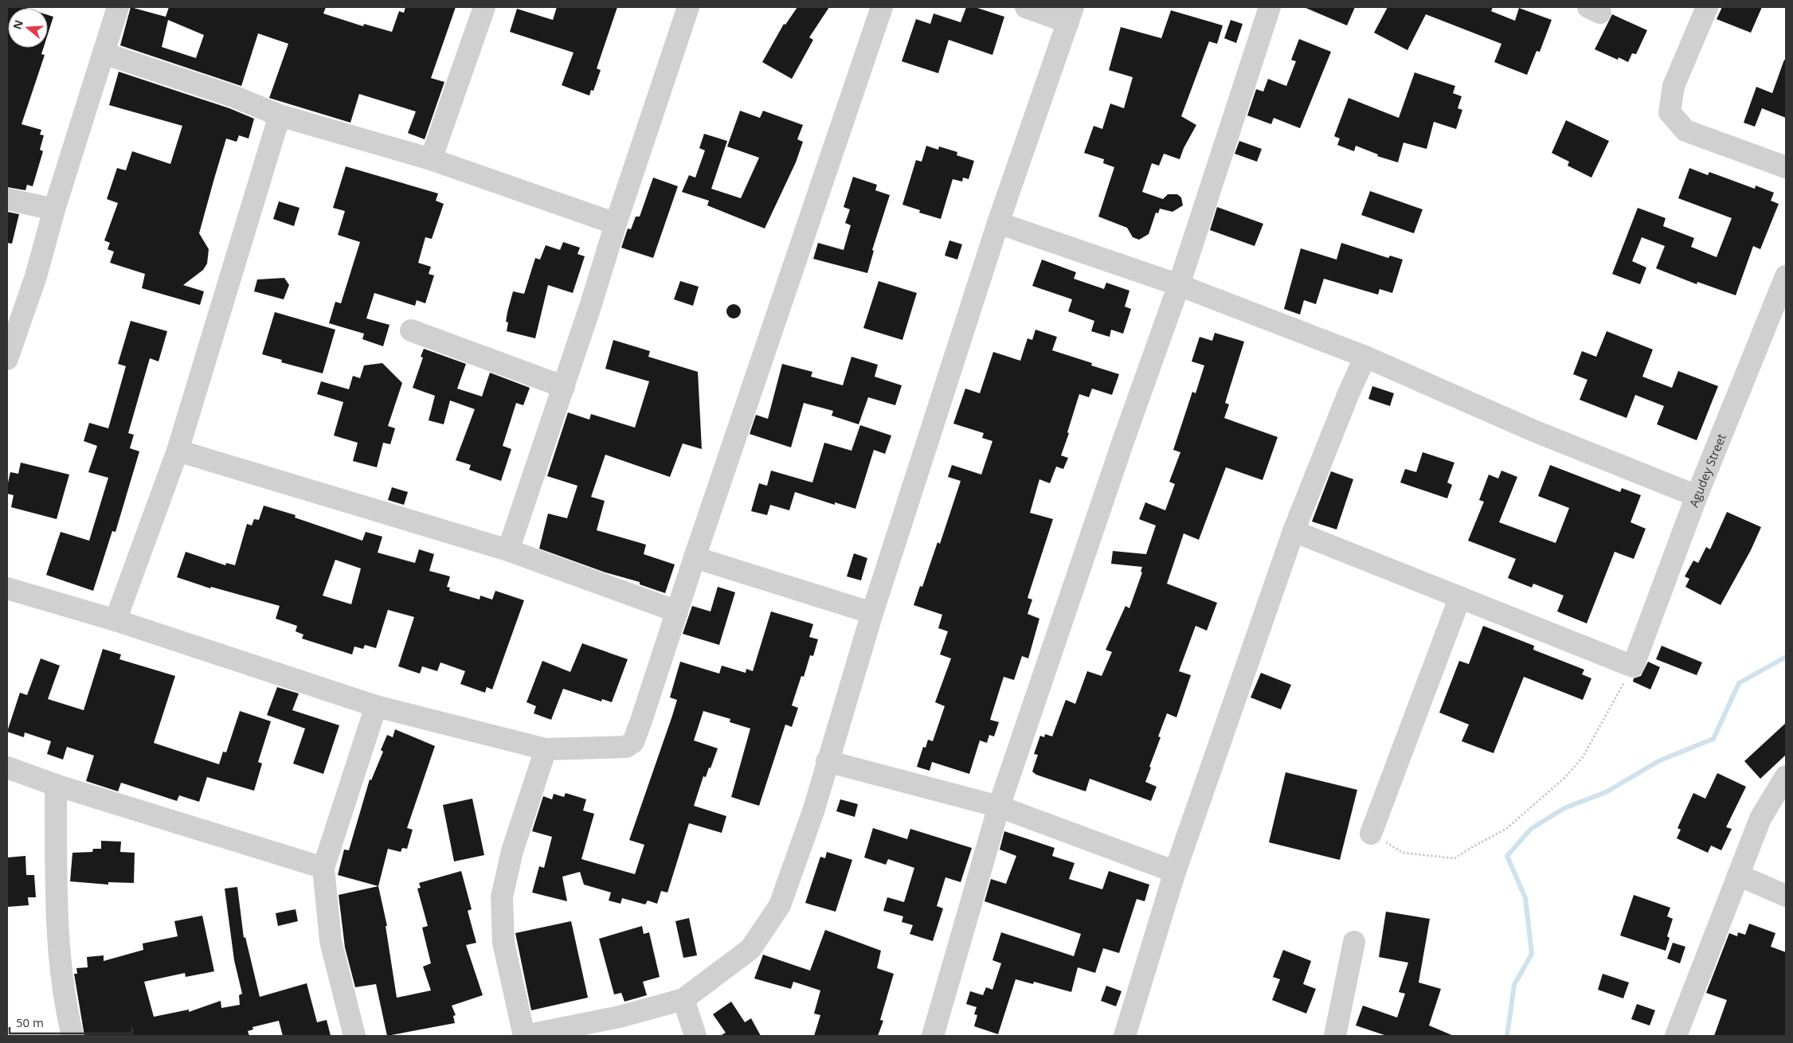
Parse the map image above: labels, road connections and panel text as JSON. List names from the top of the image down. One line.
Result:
{"streets":{"street":["Agudey Street"]},"scale_bar":"50 m","north":"left"}
